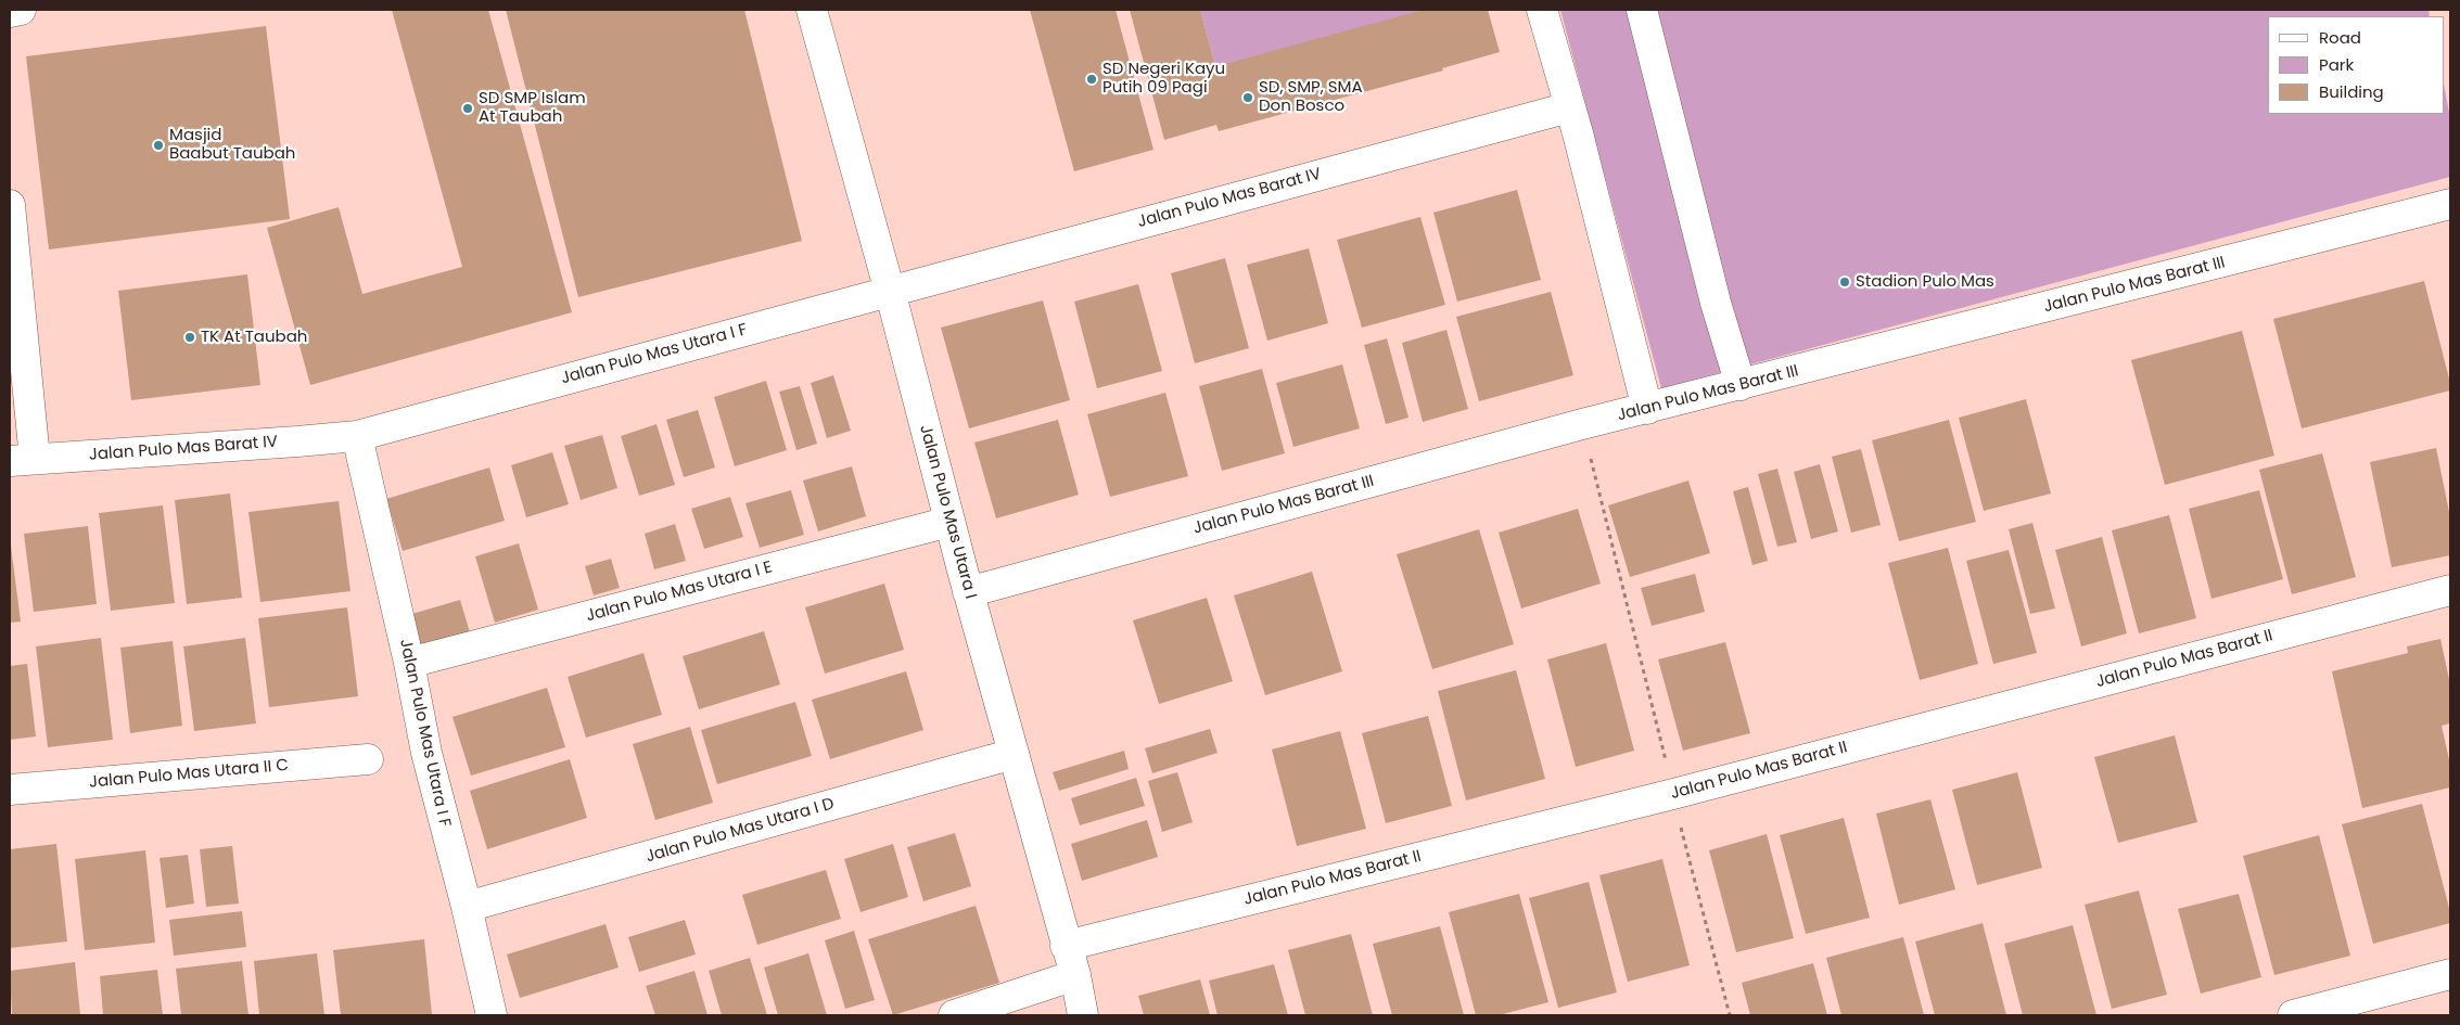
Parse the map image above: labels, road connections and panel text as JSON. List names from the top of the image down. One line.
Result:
{"streets":{"street":["Jalan Pulo Mas Barat IV","Jalan Pulo Mas Barat III","Jalan Pulo Mas Utara I F","Jalan Pulo Mas Utara I","Jalan Pulo Mas Utara I E","Jalan Pulo Mas Barat II","Jalan Pulo Mas Utara II C","Jalan Pulo Mas Utara I D"]},"crossings":[["Jalan Pulo Mas Barat IV","Jalan Pulo Mas Utara I F"],["Jalan Pulo Mas Barat IV","Jalan Pulo Mas Utara I"],["Jalan Pulo Mas Barat III","Jalan Pulo Mas Utara I"],["Jalan Pulo Mas Utara I F","Jalan Pulo Mas Utara I"],["Jalan Pulo Mas Utara I F","Jalan Pulo Mas Utara I E"],["Jalan Pulo Mas Utara I F","Jalan Pulo Mas Utara I D"],["Jalan Pulo Mas Utara I","Jalan Pulo Mas Utara I E"],["Jalan Pulo Mas Utara I","Jalan Pulo Mas Barat II"],["Jalan Pulo Mas Utara I","Jalan Pulo Mas Utara I D"]],"places":["SD Negeri Kayu Putih 09 Pagi","SD, SMP, SMA Don Bosco","SD SMP Islam At Taubah","Masjid Baabut Taubah","Stadion Pulo Mas","TK At Taubah"],"legend":["Road","Park","Building"]}
